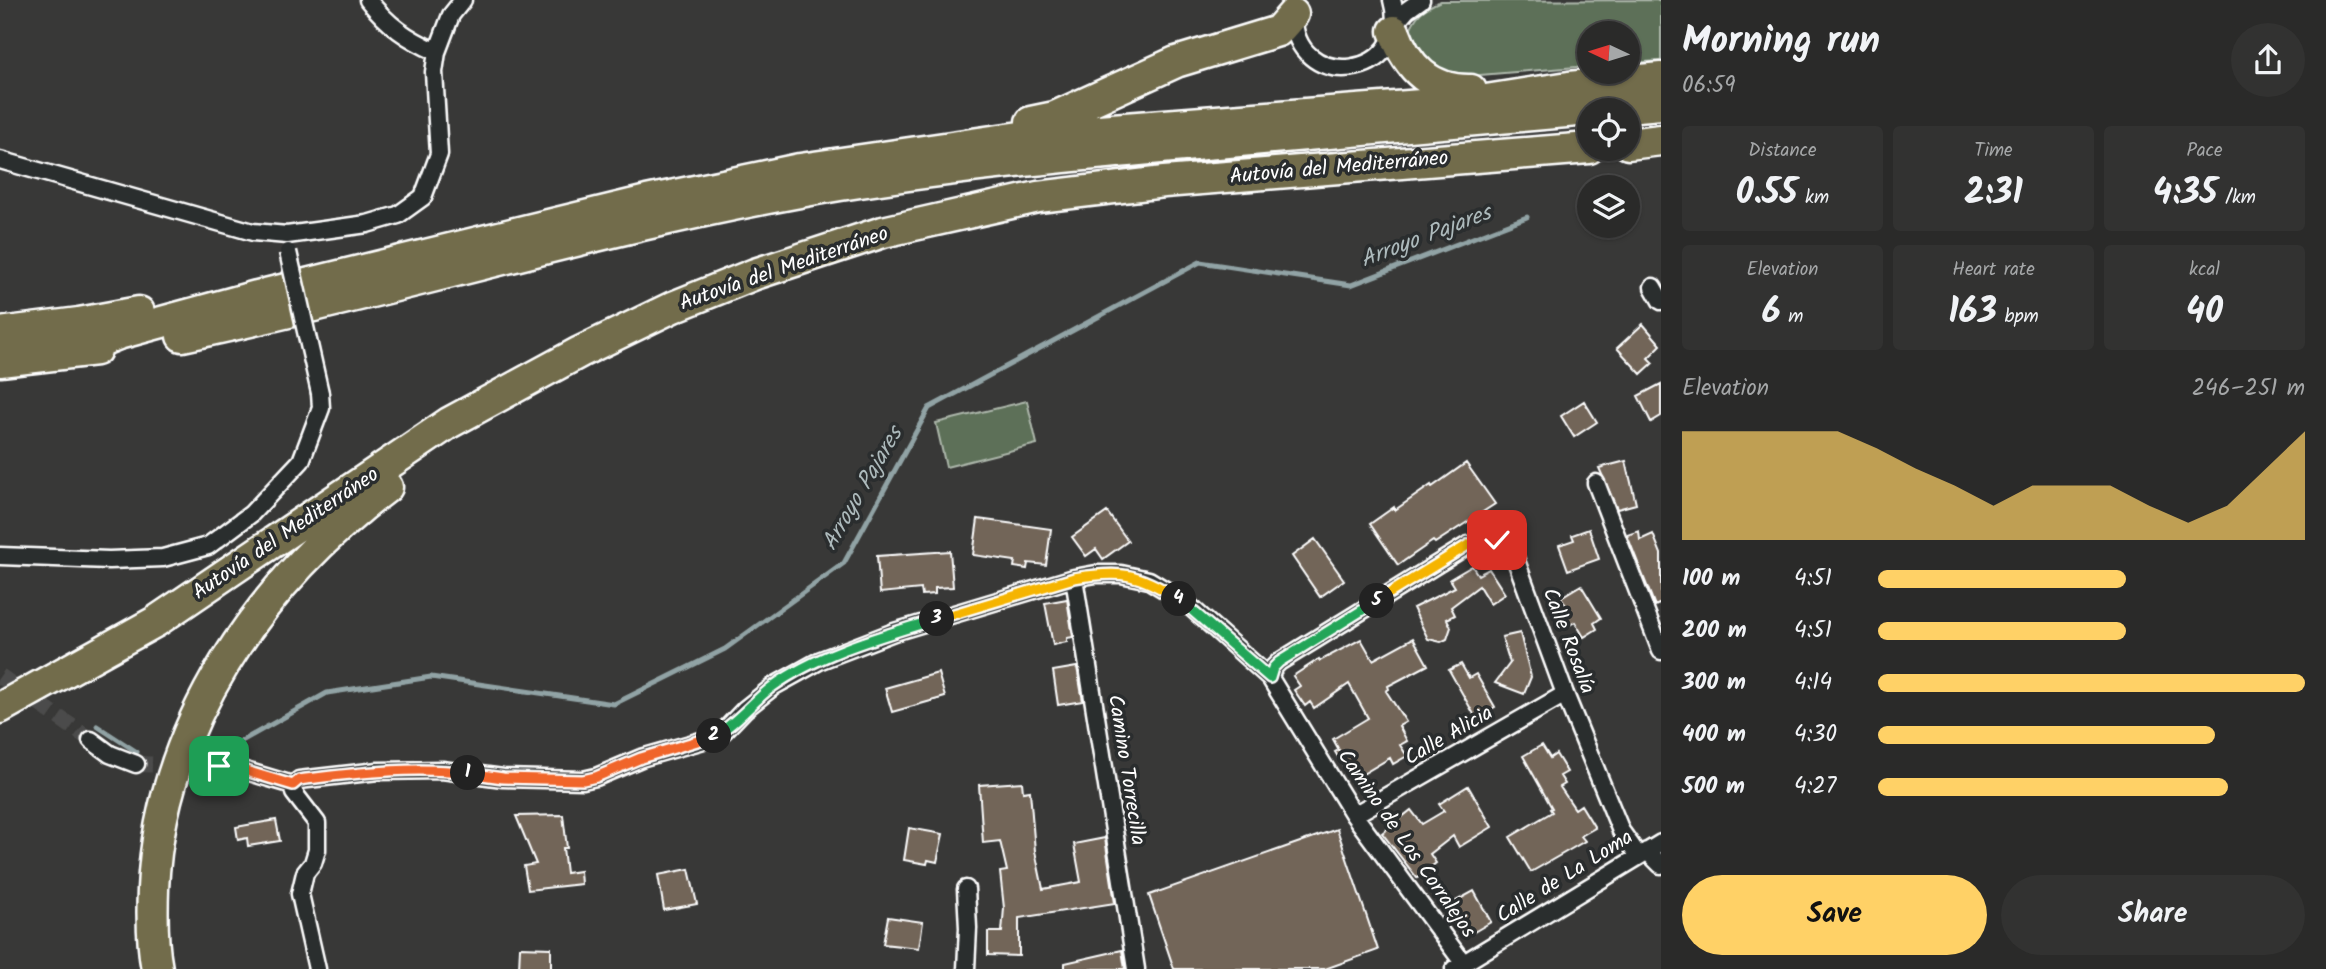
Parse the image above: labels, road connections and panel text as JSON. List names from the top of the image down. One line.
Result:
{"streets":{"highway":["Autovía del Mediterráneo"],"street":["Calle Rosalía","Calle Alicia","Camino Torrecilla","Camino de Los Corralejos","Calle de La Loma"]},"crossings":[["Calle Rosalía","Calle Alicia"],["Calle Rosalía","Camino de Los Corralejos"],["Calle Rosalía","Calle de La Loma"],["Calle Alicia","Camino de Los Corralejos"],["Camino Torrecilla","Camino de Los Corralejos"],["Camino de Los Corralejos","Calle de La Loma"]],"water":["Arroyo Pajares"],"north":"left","page":{"heading":["Morning run","06:59"],"stats":[["Distance","0.55 km"],["Time","2:31"],["Pace","4:35 /km"],["Elevation","6 m"],["Heart rate","163 bpm"],["kcal","40"]],"chart":["Elevation","246–251 m"],"list":[{"name":"100 m","note":"4:51"},{"name":"200 m","note":"4:51"},{"name":"300 m","note":"4:14"},{"name":"400 m","note":"4:30"},{"name":"500 m","note":"4:27"}],"pins":["4","5","3","2","1"],"buttons":["Save","Share"]}}
